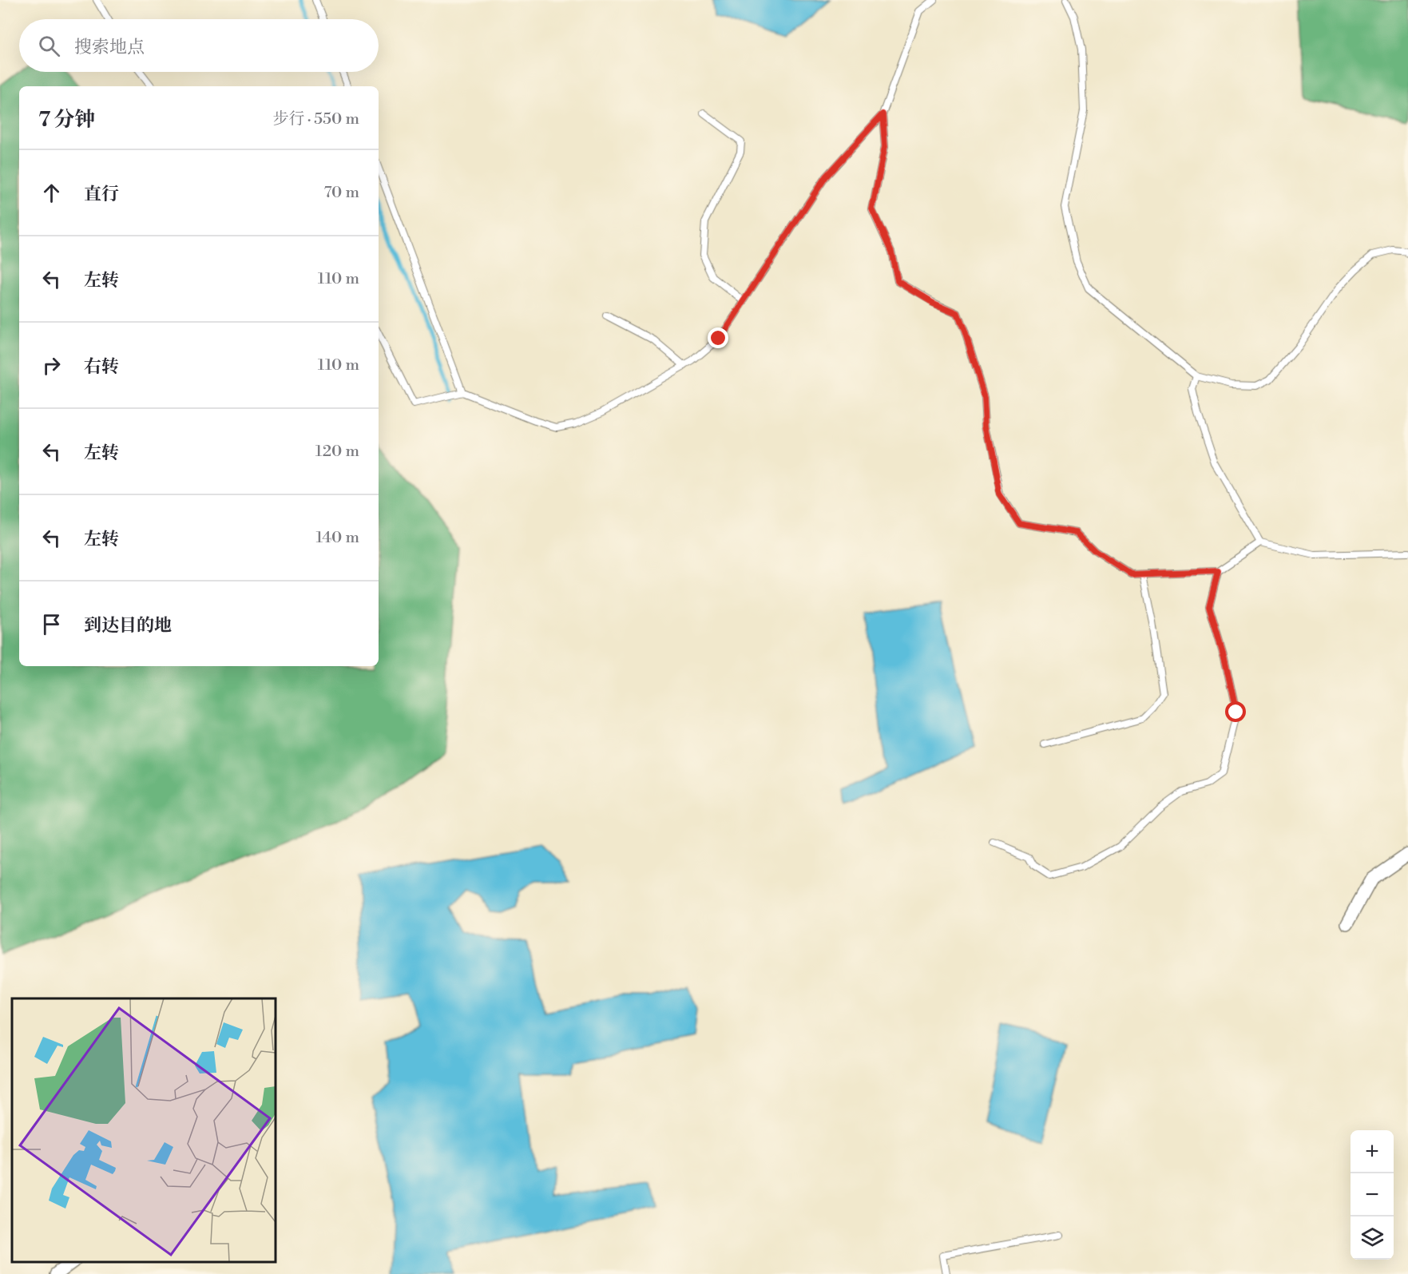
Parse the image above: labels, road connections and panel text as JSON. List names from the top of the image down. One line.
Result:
{"page":{"search":"搜索地点","heading":["7 分钟","步行 · 550 m"],"list":[["直行","70 m"],["左转","110 m"],["右转","110 m"],["左转","120 m"],["左转","140 m"],"到达目的地"],"map_buttons":["+","−"]}}
